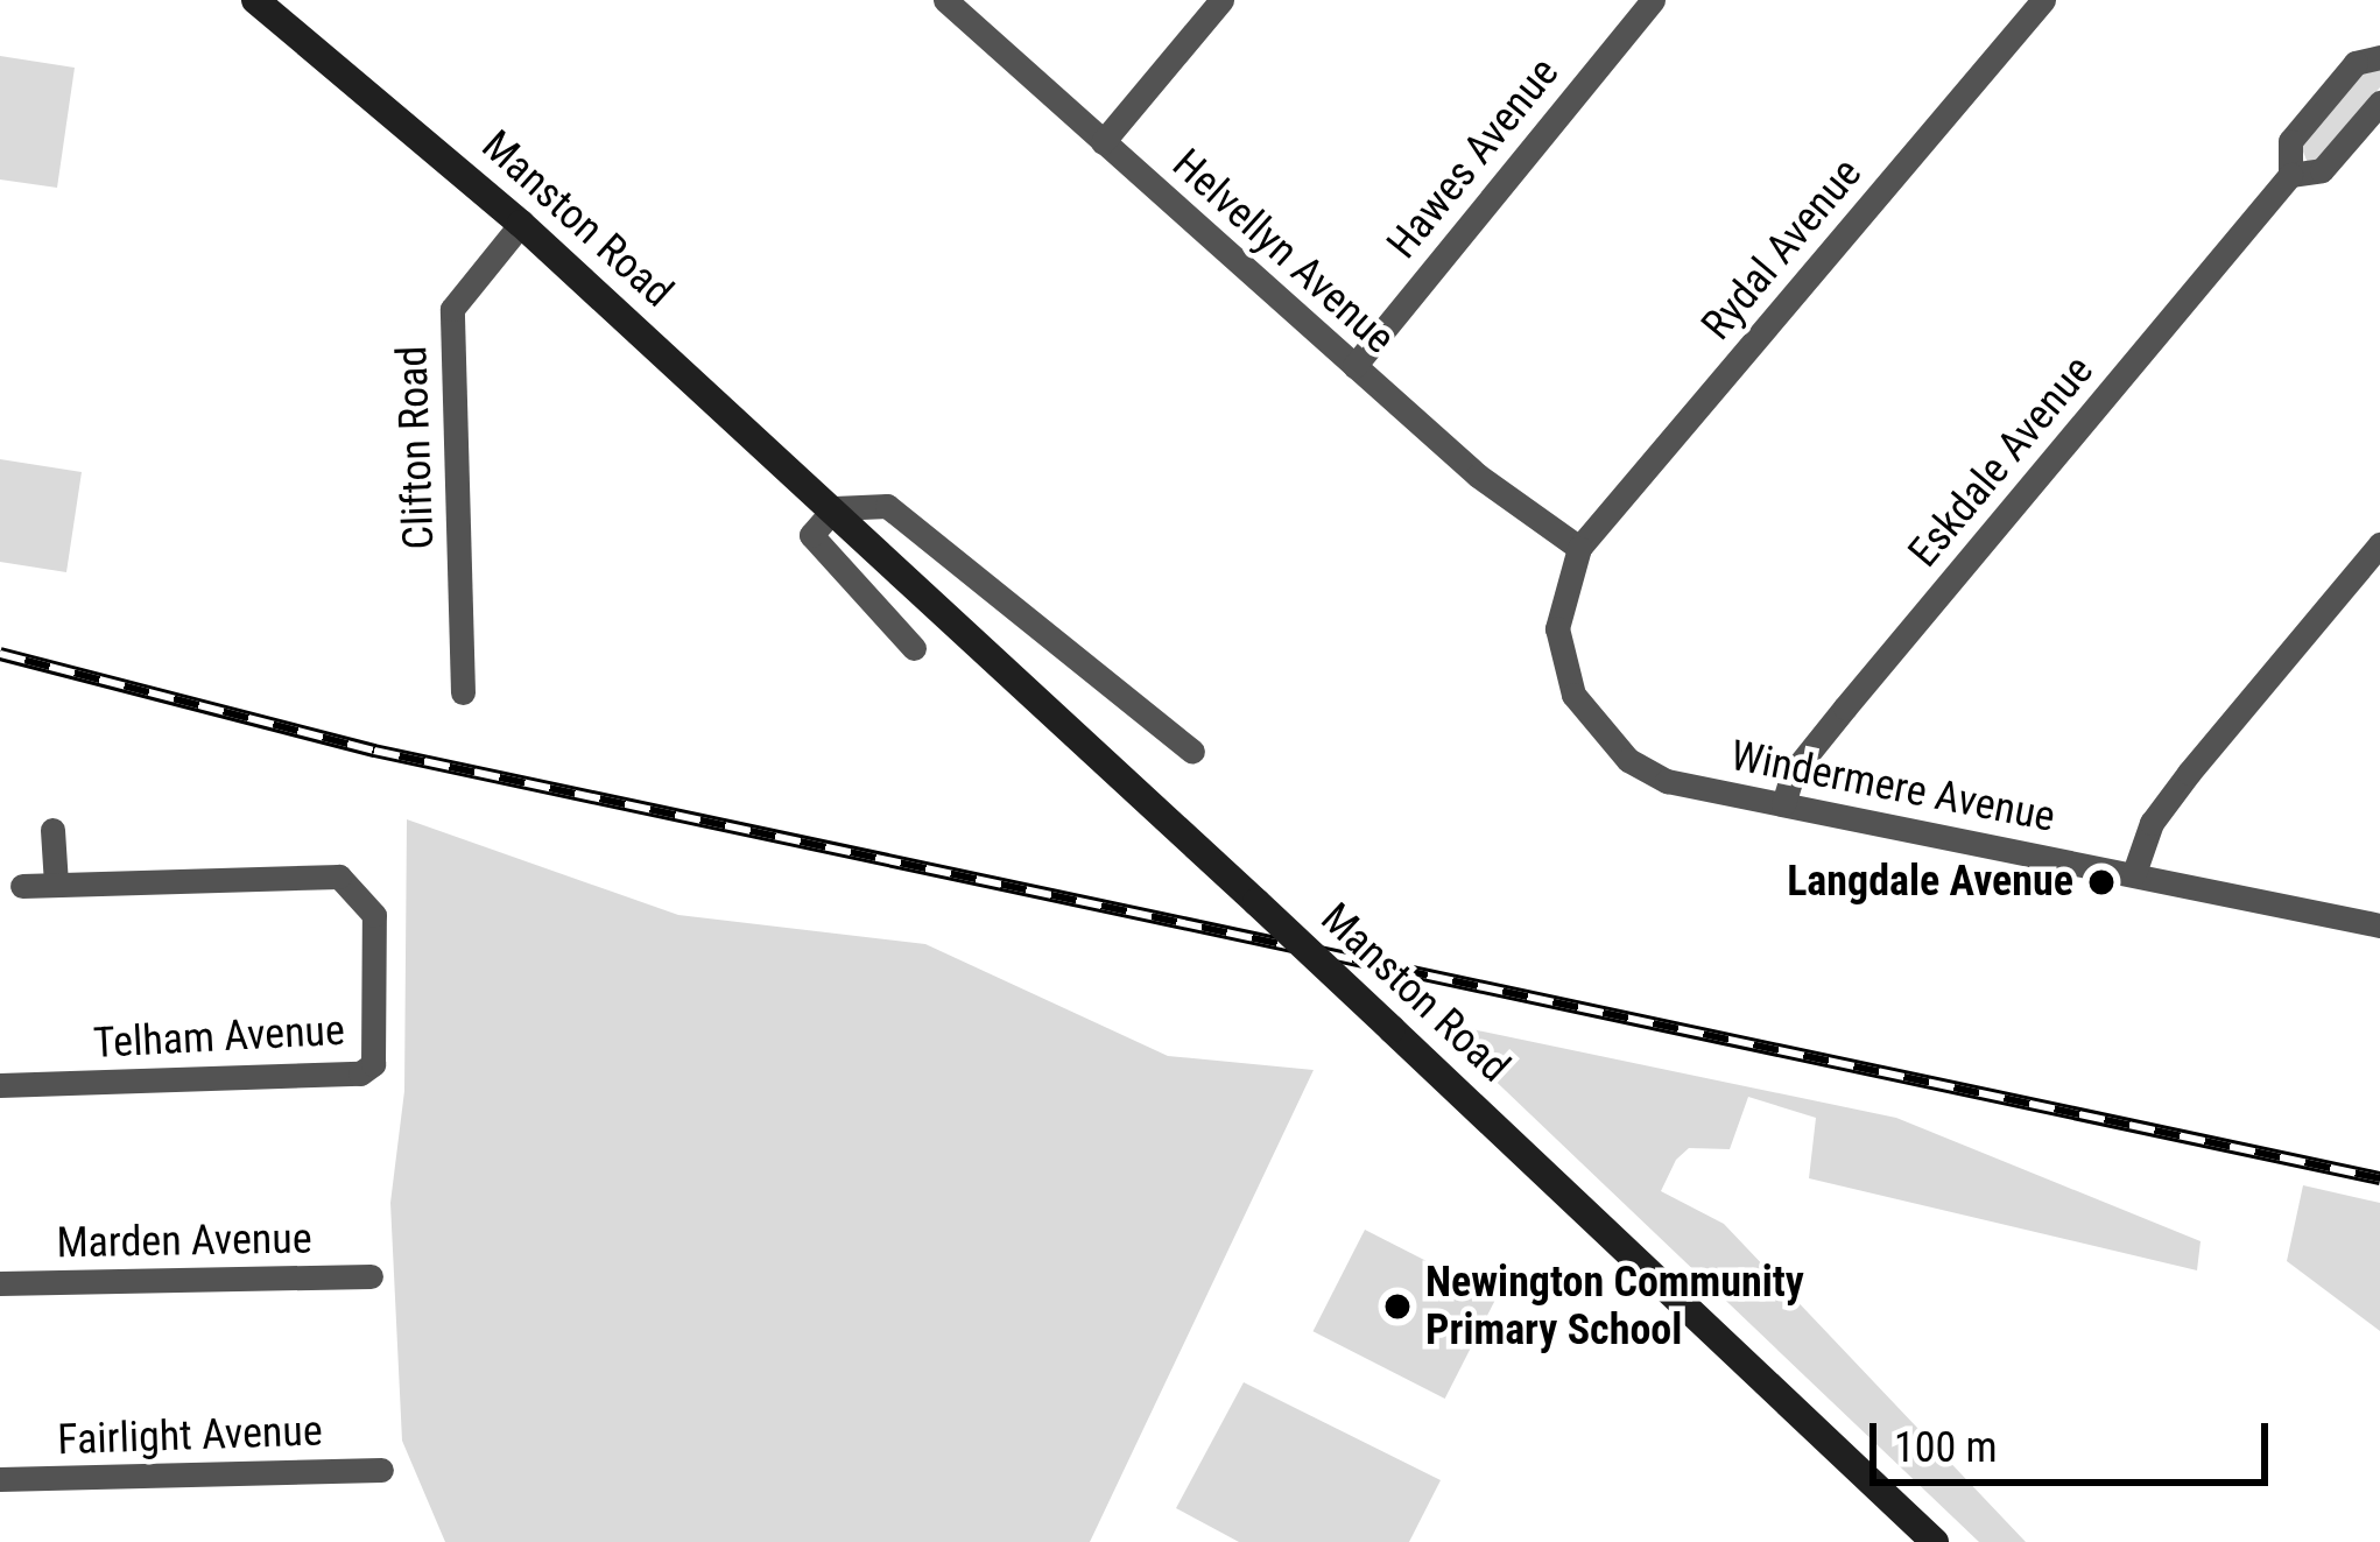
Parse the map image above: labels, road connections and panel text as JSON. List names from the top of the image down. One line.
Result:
{"streets":{"main road":["Manston Road"],"street":["Hawes Avenue","Rydal Avenue","Helvellyn Avenue","Clifton Road","Eskdale Avenue","Windermere Avenue","Telham Avenue","Marden Avenue","Fairlight Avenue"]},"crossings":[["Hawes Avenue","Helvellyn Avenue"],["Manston Road","Clifton Road"],["Rydal Avenue","Helvellyn Avenue"],["Rydal Avenue","Windermere Avenue"],["Helvellyn Avenue","Windermere Avenue"],["Eskdale Avenue","Windermere Avenue"]],"places":["Langdale Avenue","Newington Community Primary School"],"scale_bar":"100 m"}
